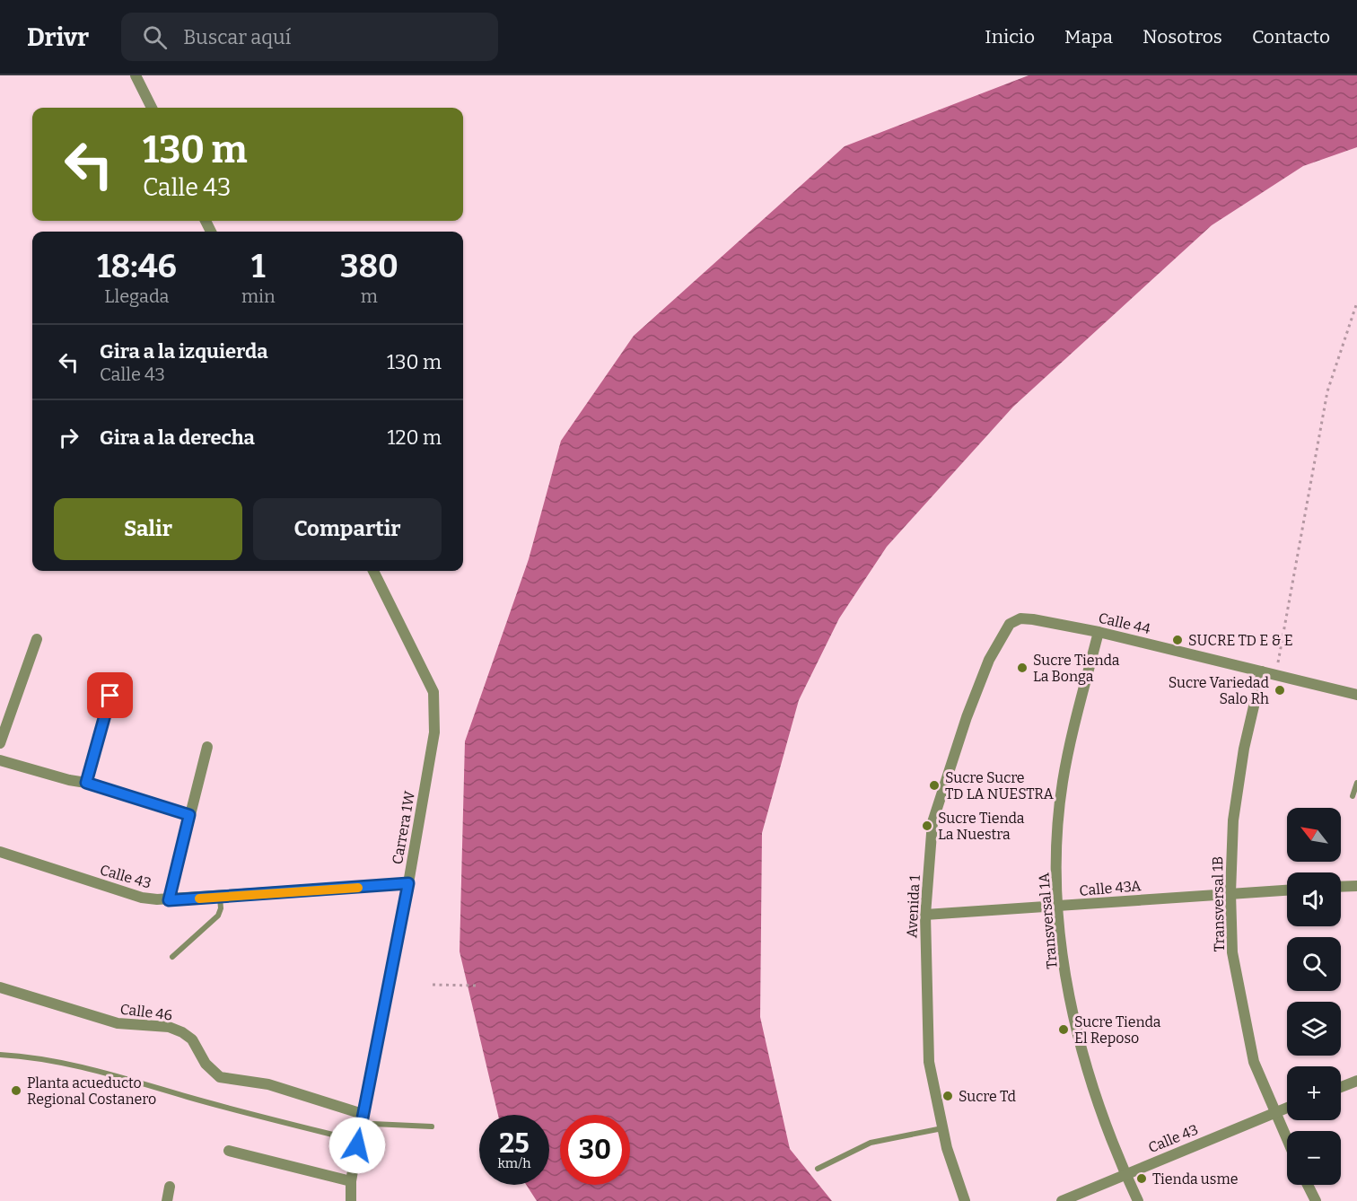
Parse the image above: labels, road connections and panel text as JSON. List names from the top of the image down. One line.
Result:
{"streets":{"street":["Calle 44","Carrera 1W","Calle 43","Calle 43A","Transversal 1B","Avenida 1","Transversal 1A","Calle 46"]},"crossings":[["Calle 44","Transversal 1B"],["Calle 44","Avenida 1"],["Calle 44","Transversal 1A"],["Carrera 1W","Calle 43"],["Carrera 1W","Calle 46"],["Calle 43","Transversal 1B"],["Calle 43","Transversal 1A"],["Calle 43A","Transversal 1B"],["Calle 43A","Avenida 1"],["Calle 43A","Transversal 1A"]],"places":["SUCRE TD E & E","Sucre Tienda La Bonga","Sucre Variedad Salo Rh","Sucre Sucre TD LA NUESTRA","Sucre Tienda La Nuestra","Sucre Tienda El Reposo","Planta acueducto Regional Costanero","Sucre Td","Tienda usme"],"north":"top left","page":{"header":"Drivr","search":"Buscar aquí","nav":["Inicio","Mapa","Nosotros","Contacto"],"turn":["130 m","Calle 43"],"eta":["18:46","Llegada","1","min","380","m"],"list":[{"name":"Gira a la izquierda","note":"Calle 43","value":"130 m"},{"name":"Gira a la derecha","value":"120 m"}],"buttons":["Salir","Compartir"],"map_buttons":["+","−"],"speed":"25 km/h","limit":"30"}}
